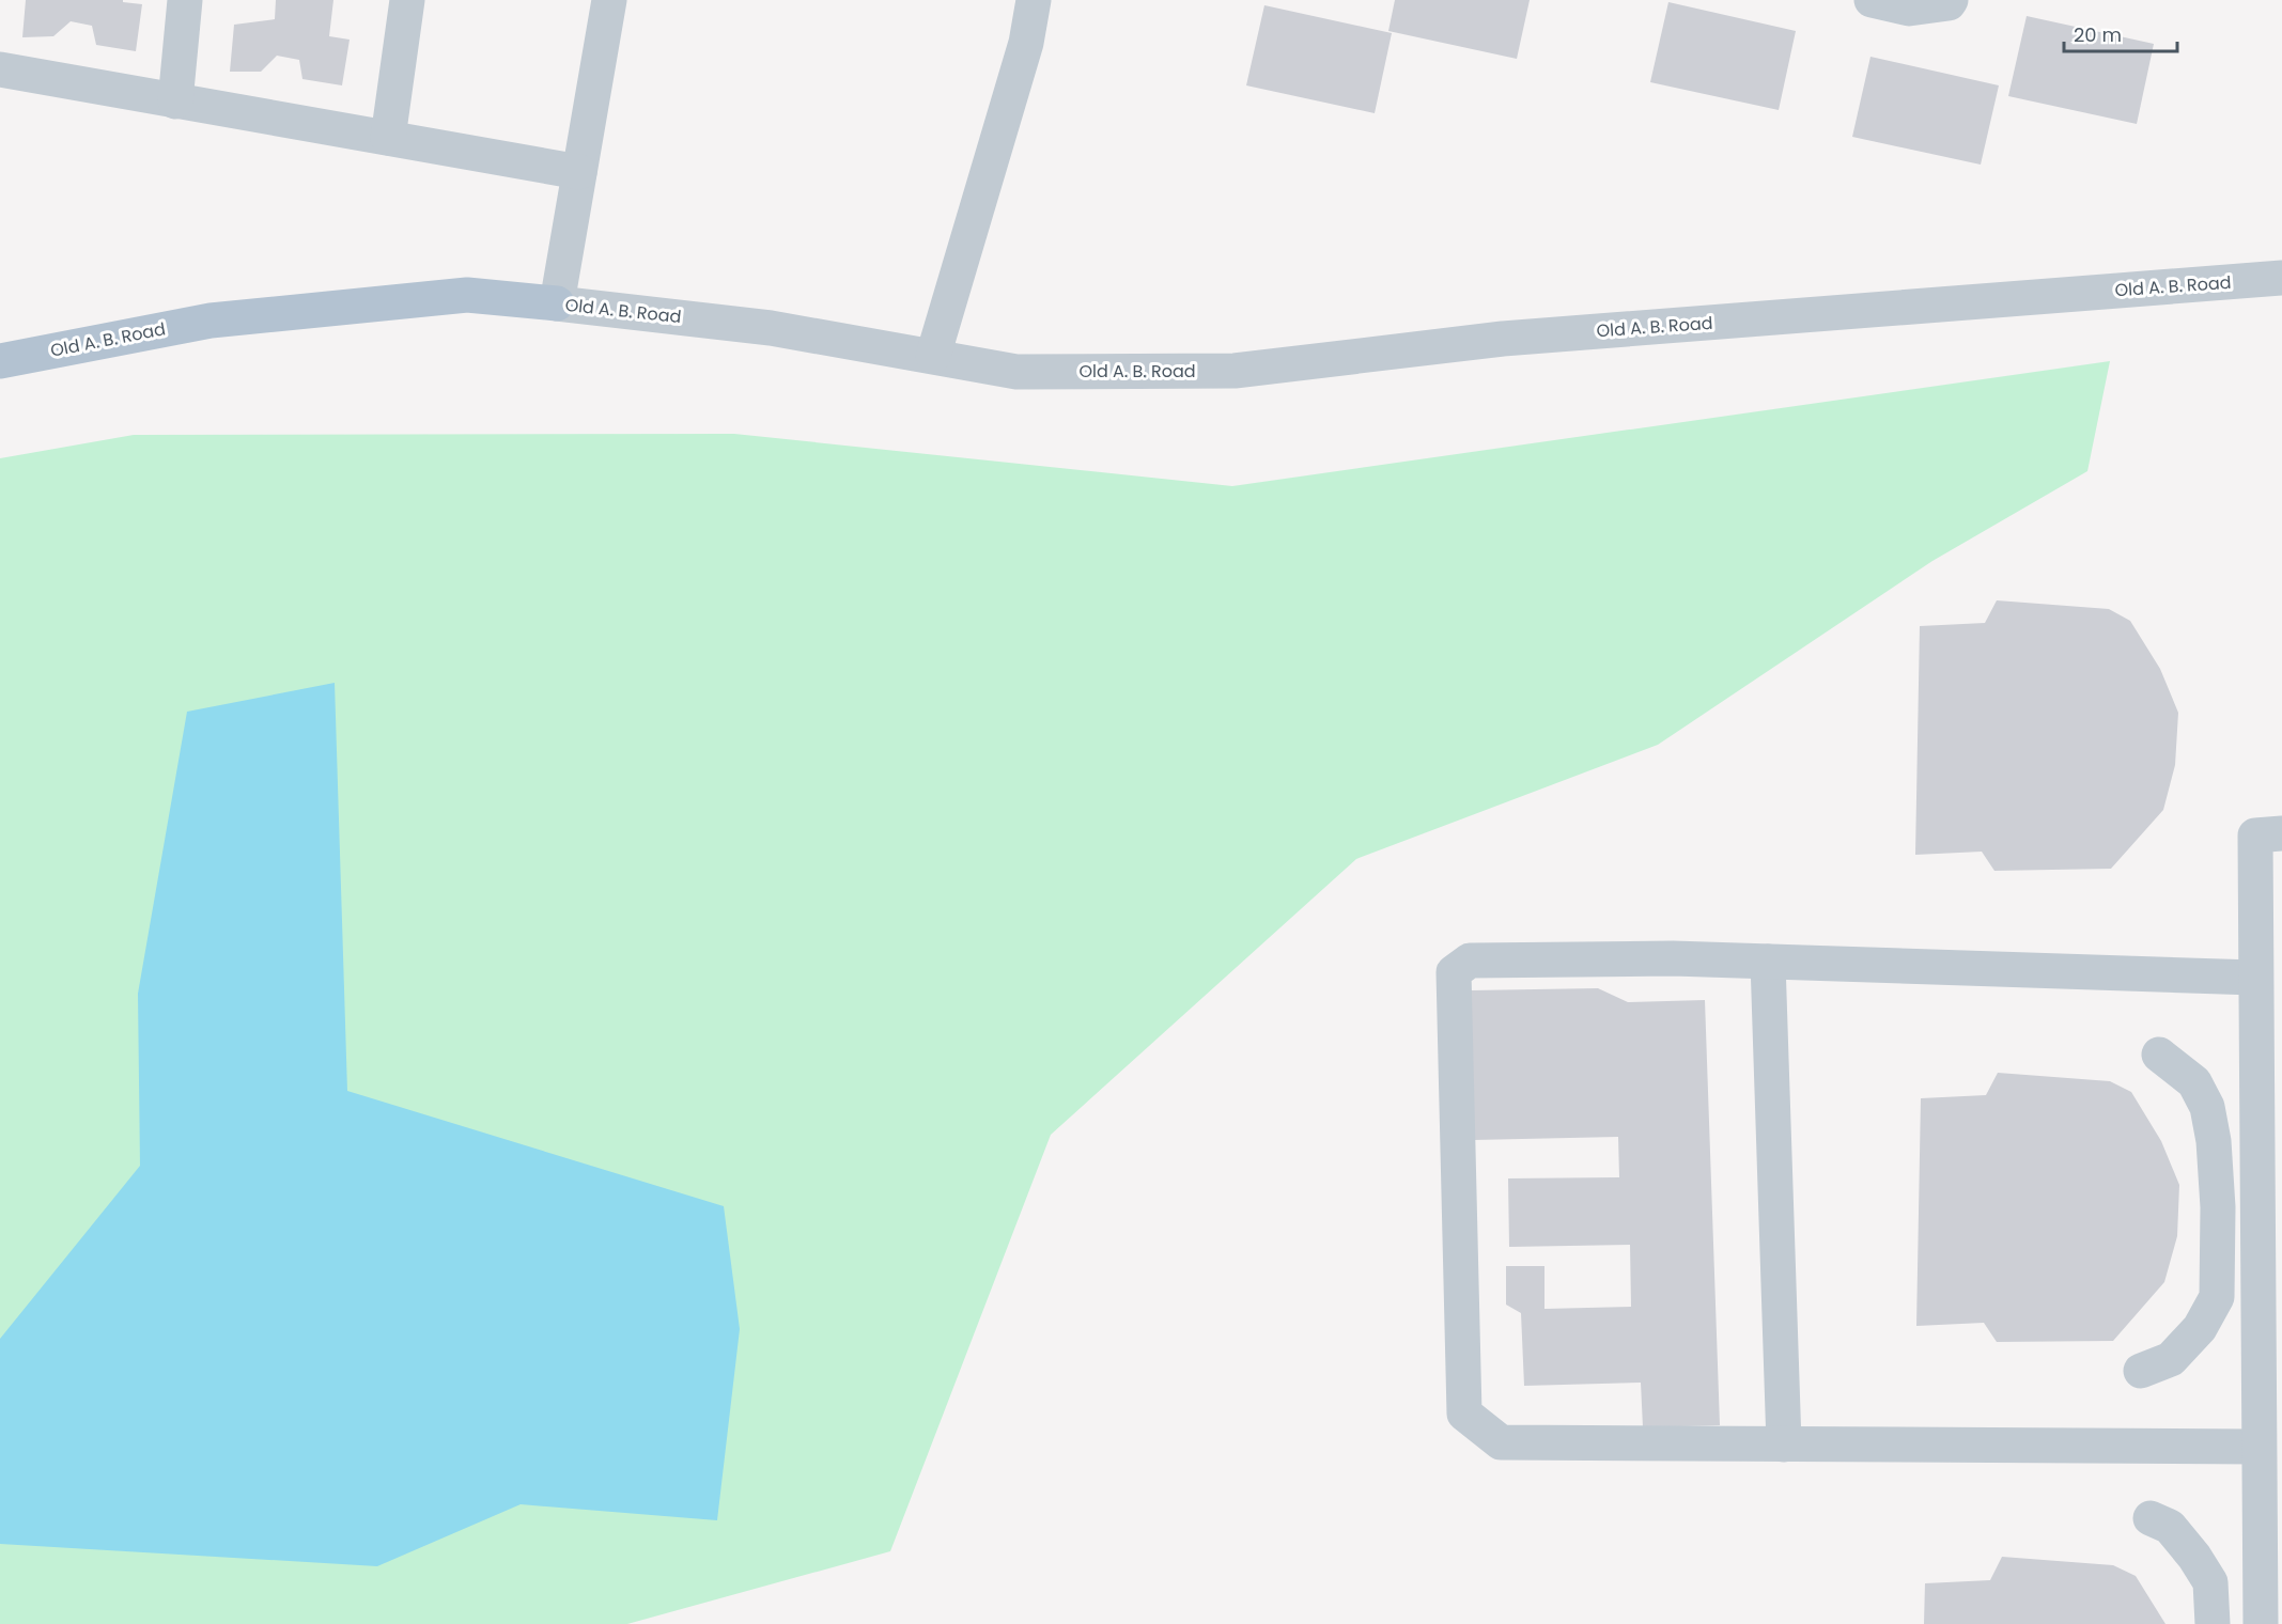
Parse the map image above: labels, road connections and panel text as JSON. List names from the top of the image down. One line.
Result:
{"streets":{"main road":["Old A. B. Road"]},"scale_bar":"20 m"}
